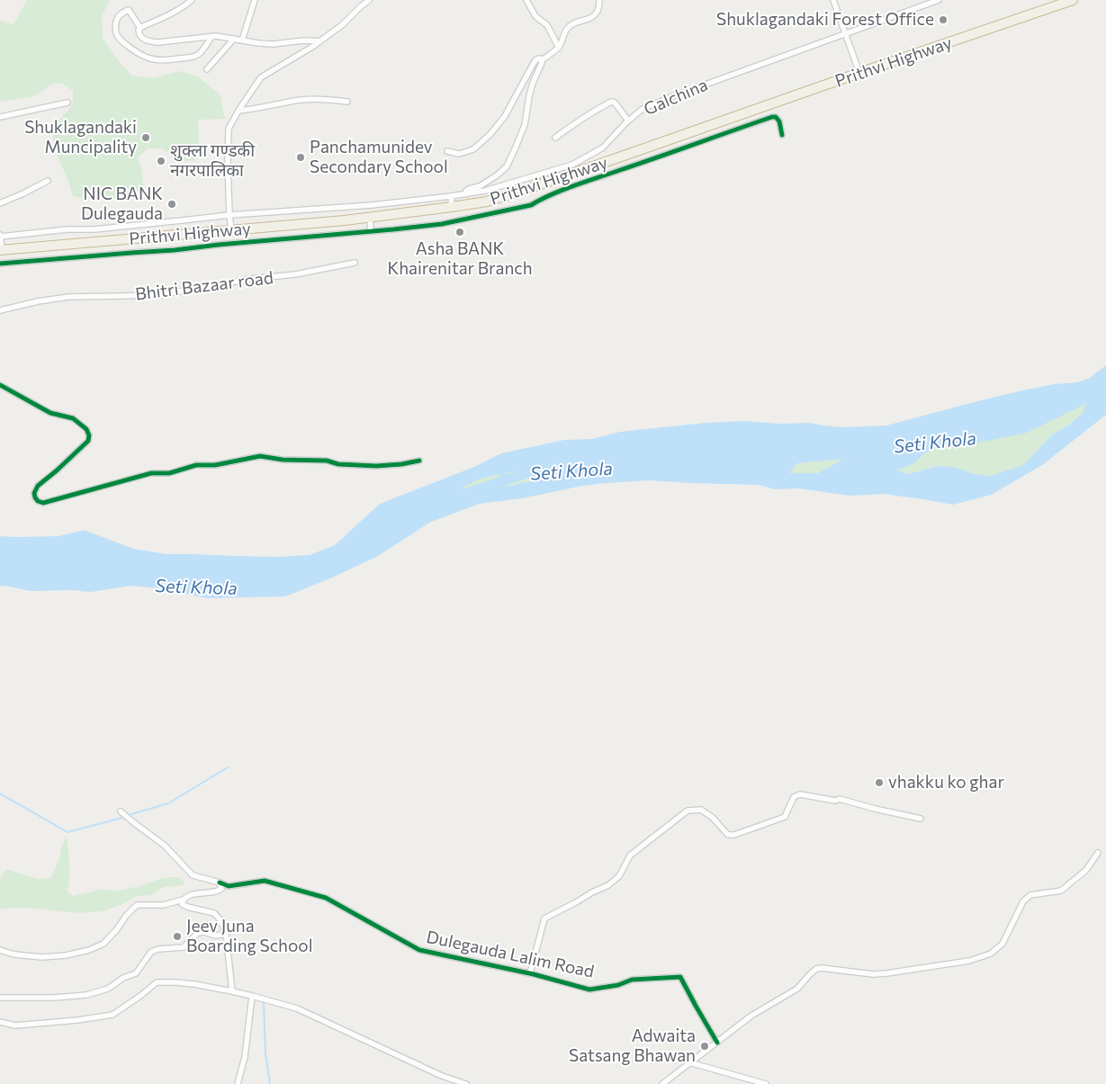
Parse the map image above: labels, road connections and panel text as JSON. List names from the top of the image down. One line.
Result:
{"streets":{"highway":["Prithvi Highway"],"street":["Galchina","Bhitri Bazaar road","Dulegauda Lalim Road"]},"water":["Seti Khola"],"places":["Shuklagandaki Forest Office","Shuklagandaki Muncipality","Panchamunidev Secondary School","शुक्ला गण्डकी नगरपालिका","NIC BANK Dulegauda","Asha BANK Khairenitar Branch","vhakku ko ghar","Jeev Juna Boarding School","Adwaita Satsang Bhawan"]}
